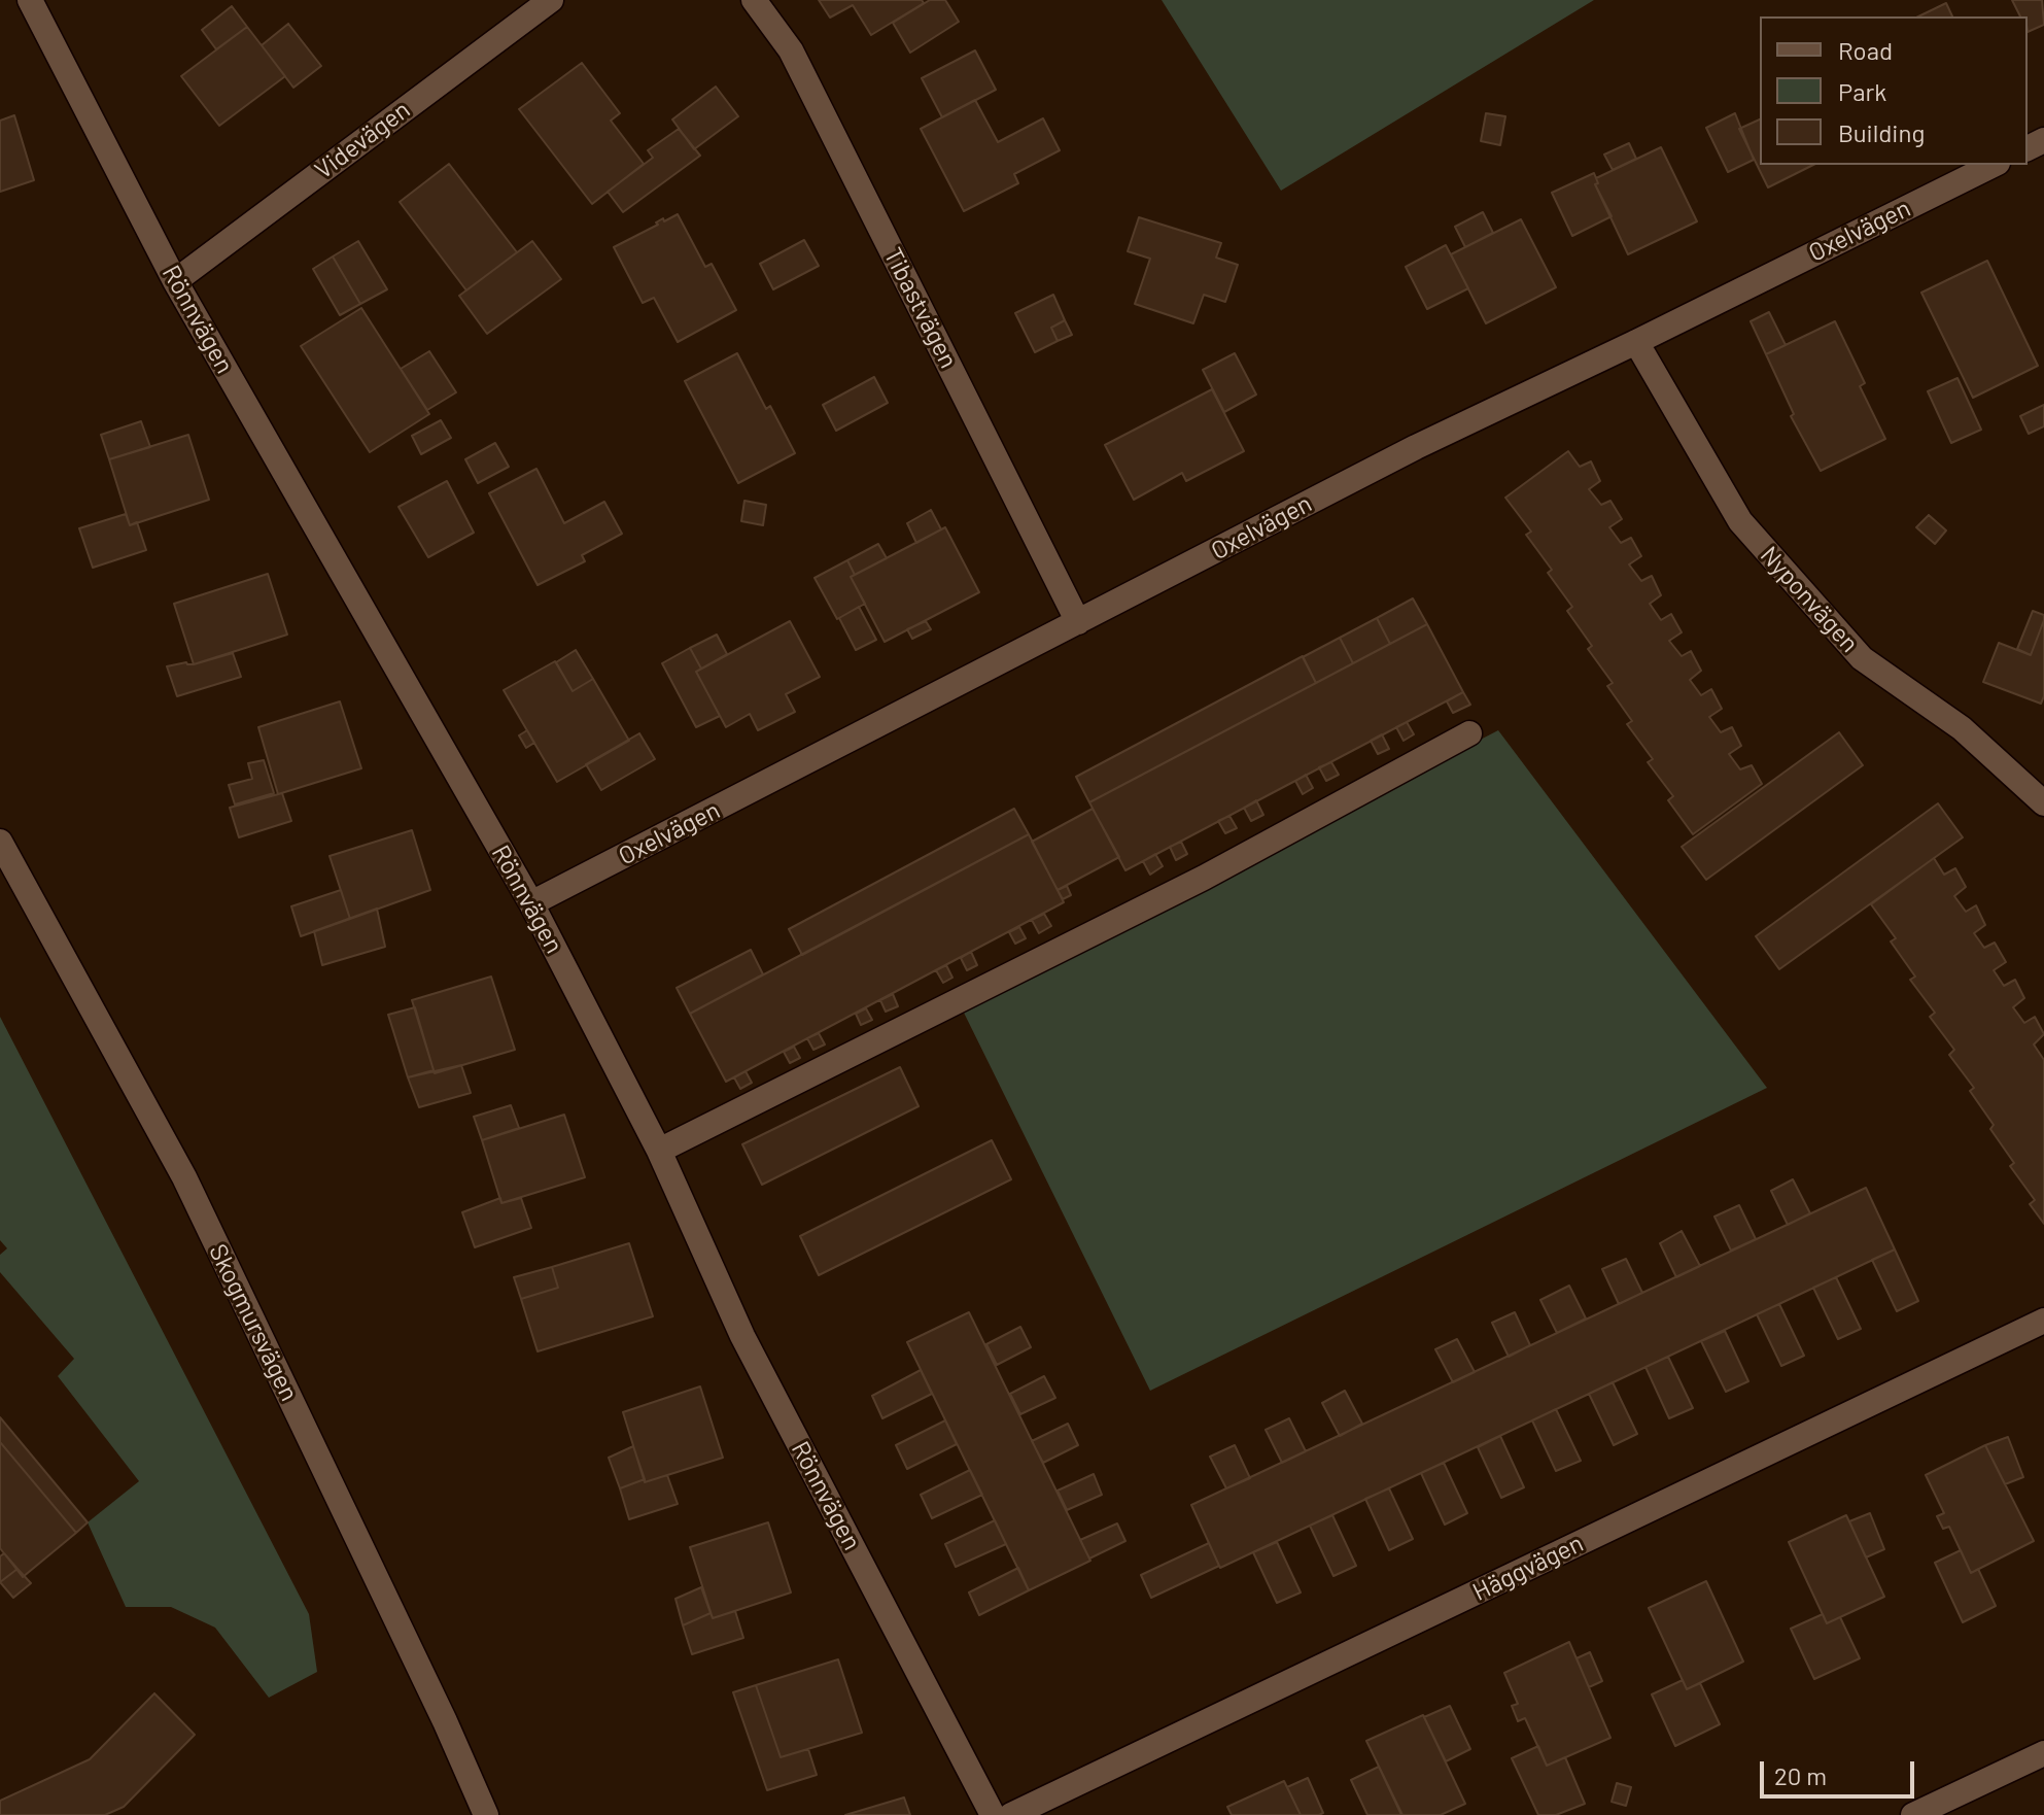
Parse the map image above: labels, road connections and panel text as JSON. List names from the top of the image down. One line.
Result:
{"streets":{"street":["Videvägen","Oxelvägen","Tibastvägen","Rönnvägen","Nyponvägen","Skogmursvägen","Häggvägen"]},"crossings":[["Videvägen","Rönnvägen"],["Oxelvägen","Tibastvägen"],["Oxelvägen","Rönnvägen"],["Oxelvägen","Nyponvägen"]],"legend":["Road","Park","Building"],"scale_bar":"20 m"}
